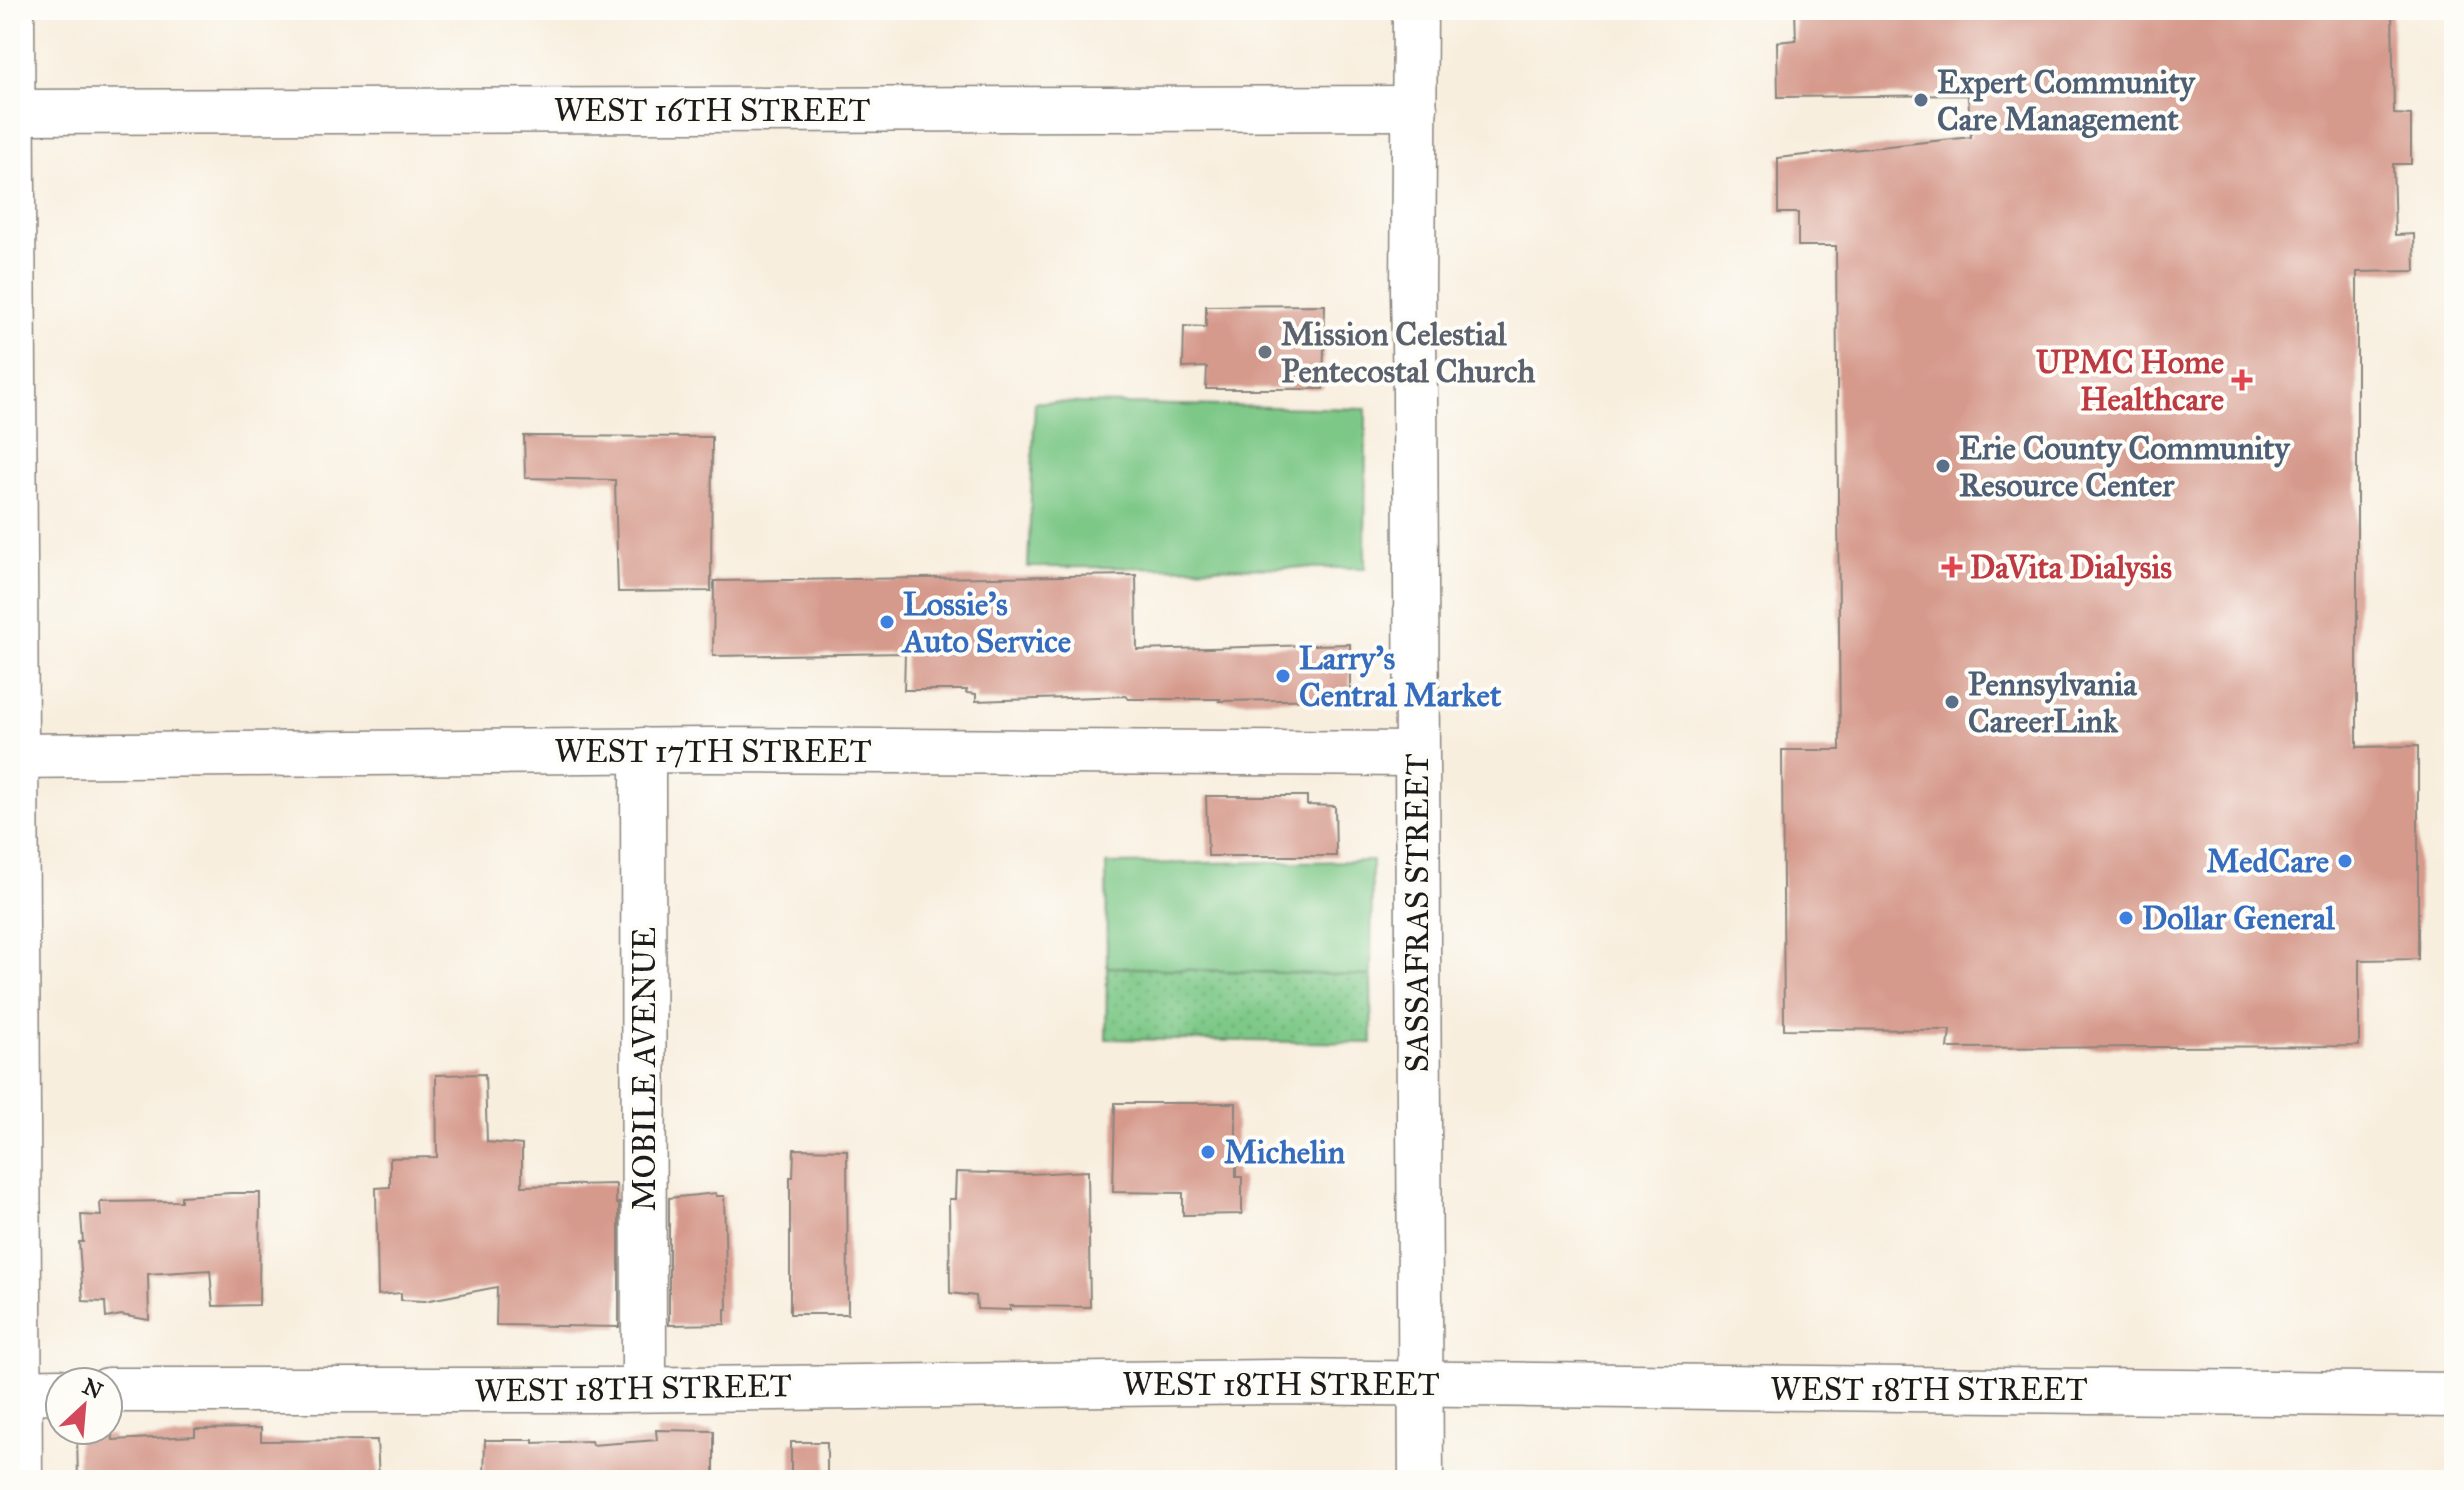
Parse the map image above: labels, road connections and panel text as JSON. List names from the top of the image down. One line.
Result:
{"streets":{"street":["WEST 16TH STREET","WEST 17TH STREET","SASSAFRAS STREET","MOBILE AVENUE","WEST 18TH STREET"]},"crossings":[["WEST 16TH STREET","SASSAFRAS STREET"],["WEST 17TH STREET","SASSAFRAS STREET"],["WEST 17TH STREET","MOBILE AVENUE"],["SASSAFRAS STREET","WEST 18TH STREET"],["MOBILE AVENUE","WEST 18TH STREET"]],"places":{"other":["Expert Community Care Management","Mission Celestial Pentecostal Church","Erie County Community Resource Center","Lossie's Auto Service","Larry's Central Market","Pennsylvania CareerLink","MedCare","Dollar General","Michelin"],"health":["UPMC Home Healthcare","DaVita Dialysis"]},"north":"top right"}
